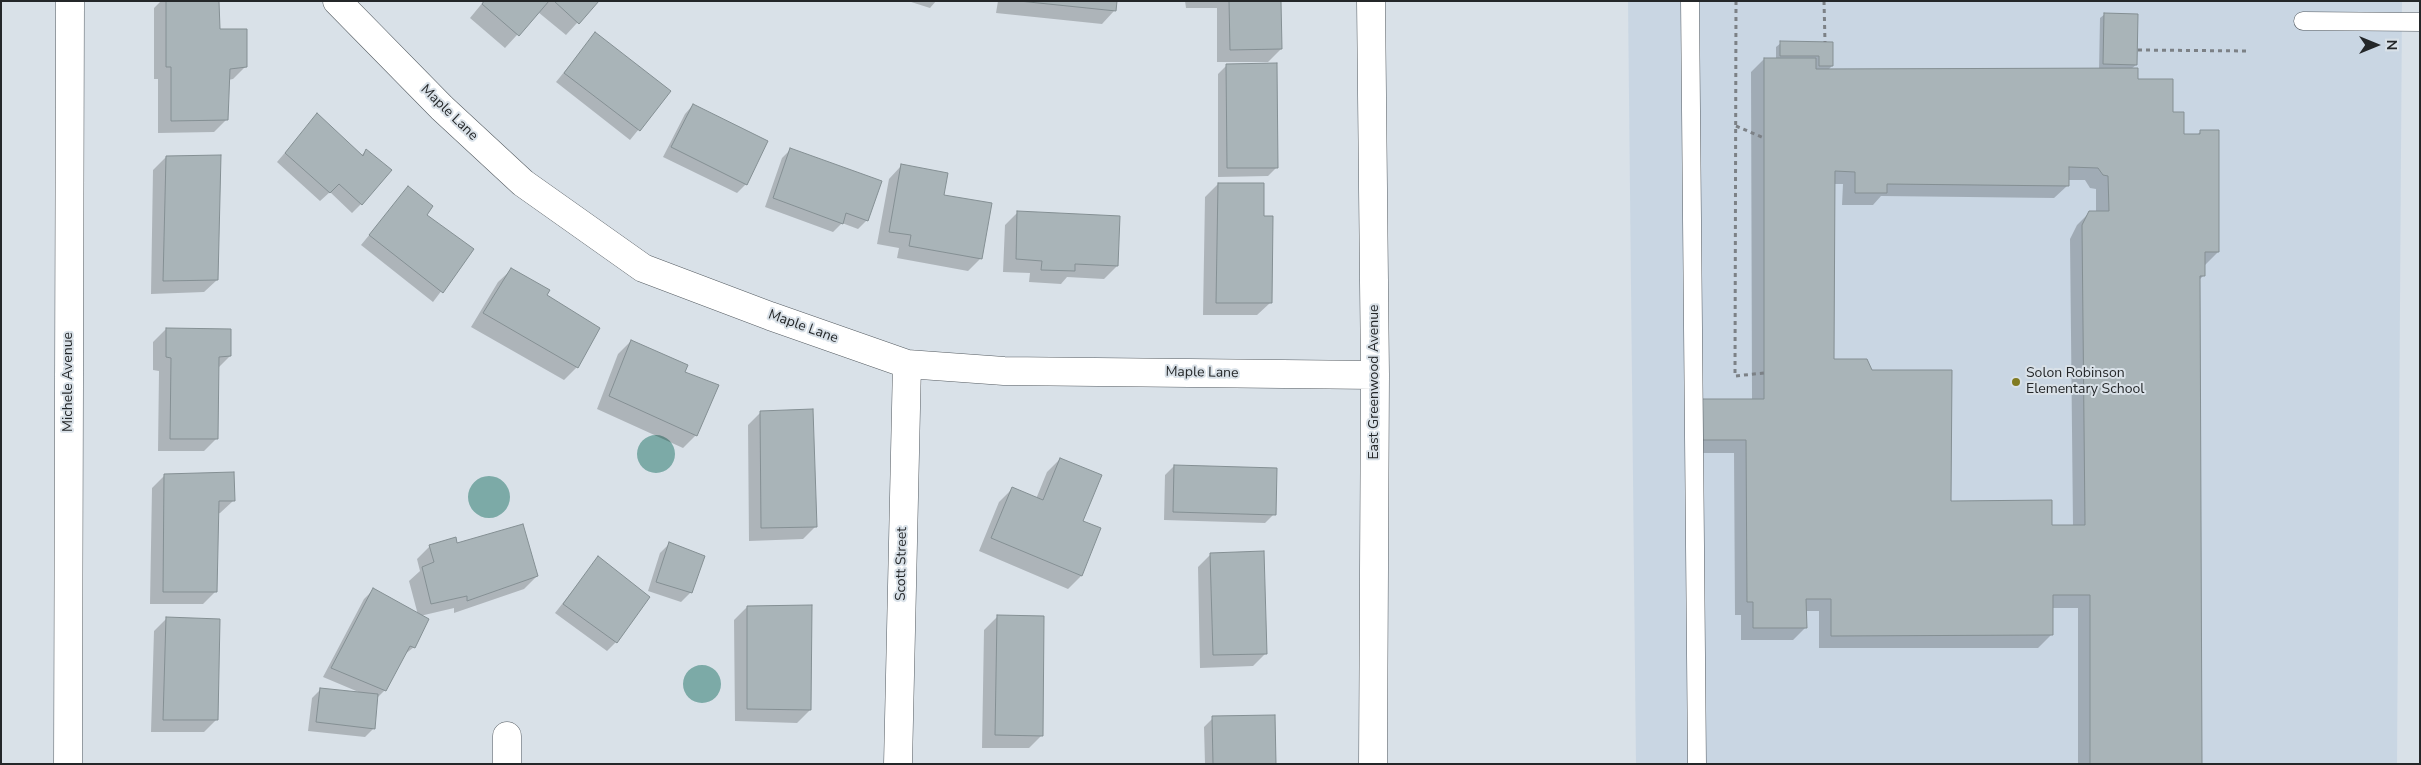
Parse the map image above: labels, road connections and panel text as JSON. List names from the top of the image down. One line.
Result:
{"streets":{"street":["Maple Lane","Michele Avenue","East Greenwood Avenue","Scott Street"]},"crossings":[["Maple Lane","East Greenwood Avenue"],["Maple Lane","Scott Street"]],"places":["Solon Robinson Elementary School"],"north":"right"}
